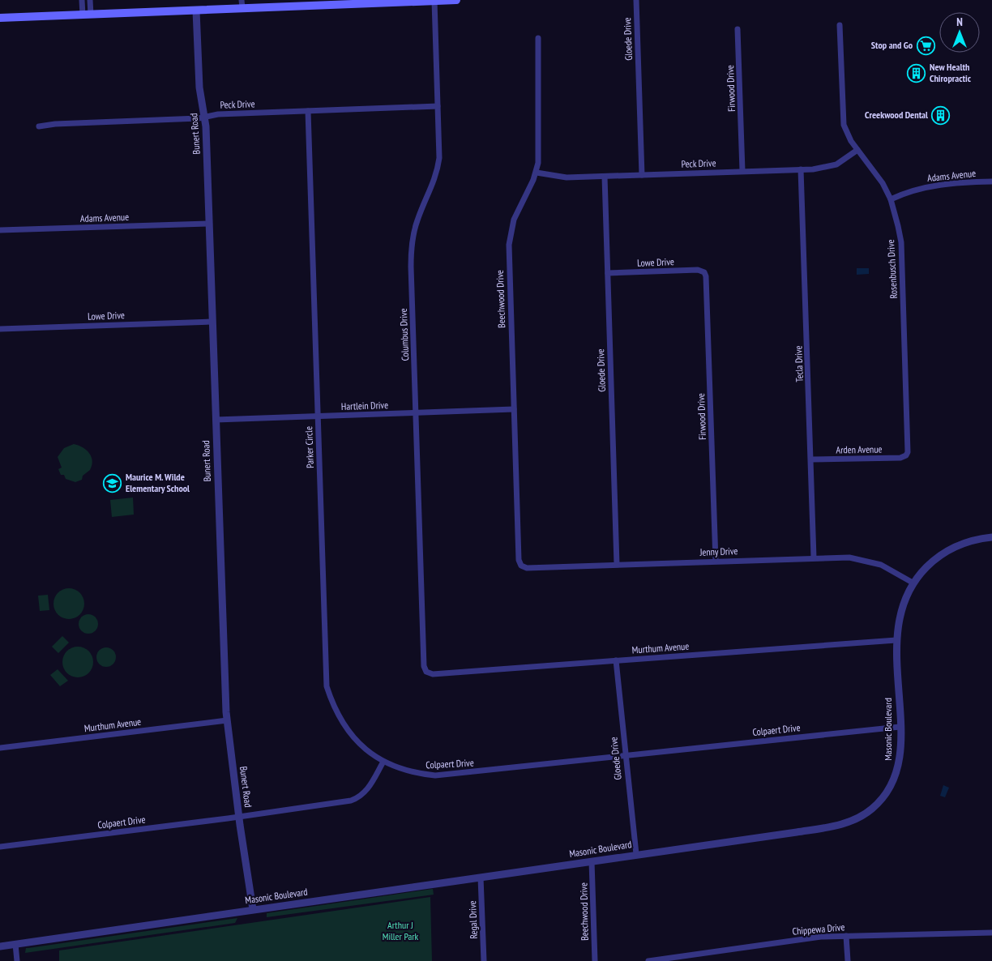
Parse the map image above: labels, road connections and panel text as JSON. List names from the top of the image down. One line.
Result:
{"streets":{"street":["Gloede Drive","Firwood Drive","Peck Drive","Bunert Road","Adams Avenue","Lowe Drive","Rosenbusch Drive","Beechwood Drive","Columbus Drive","Tecla Drive","Hartlein Drive","Parker Circle","Arden Avenue","Jenny Drive","Murthum Avenue","Masonic Boulevard","Colpaert Drive","Regal Drive","Chippewa Drive"]},"crossings":[["Gloede Drive","Peck Drive"],["Gloede Drive","Lowe Drive"],["Gloede Drive","Jenny Drive"],["Gloede Drive","Murthum Avenue"],["Gloede Drive","Masonic Boulevard"],["Gloede Drive","Colpaert Drive"],["Firwood Drive","Peck Drive"],["Firwood Drive","Lowe Drive"],["Firwood Drive","Jenny Drive"],["Peck Drive","Bunert Road"],["Peck Drive","Rosenbusch Drive"],["Peck Drive","Beechwood Drive"],["Peck Drive","Columbus Drive"],["Peck Drive","Tecla Drive"],["Peck Drive","Parker Circle"],["Bunert Road","Adams Avenue"],["Bunert Road","Lowe Drive"],["Bunert Road","Hartlein Drive"],["Bunert Road","Murthum Avenue"],["Bunert Road","Masonic Boulevard"],["Bunert Road","Colpaert Drive"],["Adams Avenue","Rosenbusch Drive"],["Rosenbusch Drive","Arden Avenue"],["Beechwood Drive","Hartlein Drive"],["Beechwood Drive","Jenny Drive"],["Beechwood Drive","Masonic Boulevard"],["Columbus Drive","Hartlein Drive"],["Columbus Drive","Murthum Avenue"],["Tecla Drive","Arden Avenue"],["Tecla Drive","Jenny Drive"],["Hartlein Drive","Parker Circle"],["Parker Circle","Colpaert Drive"],["Jenny Drive","Masonic Boulevard"],["Murthum Avenue","Masonic Boulevard"],["Masonic Boulevard","Colpaert Drive"],["Masonic Boulevard","Regal Drive"]],"parks":["Arthur J Miller Park"],"places":{"supermarket":["Stop and Go"],"building":["New Health Chiropractic","Creekwood Dental"],"school or university":["Maurice M. Wilde Elementary School"]},"north":"top"}
